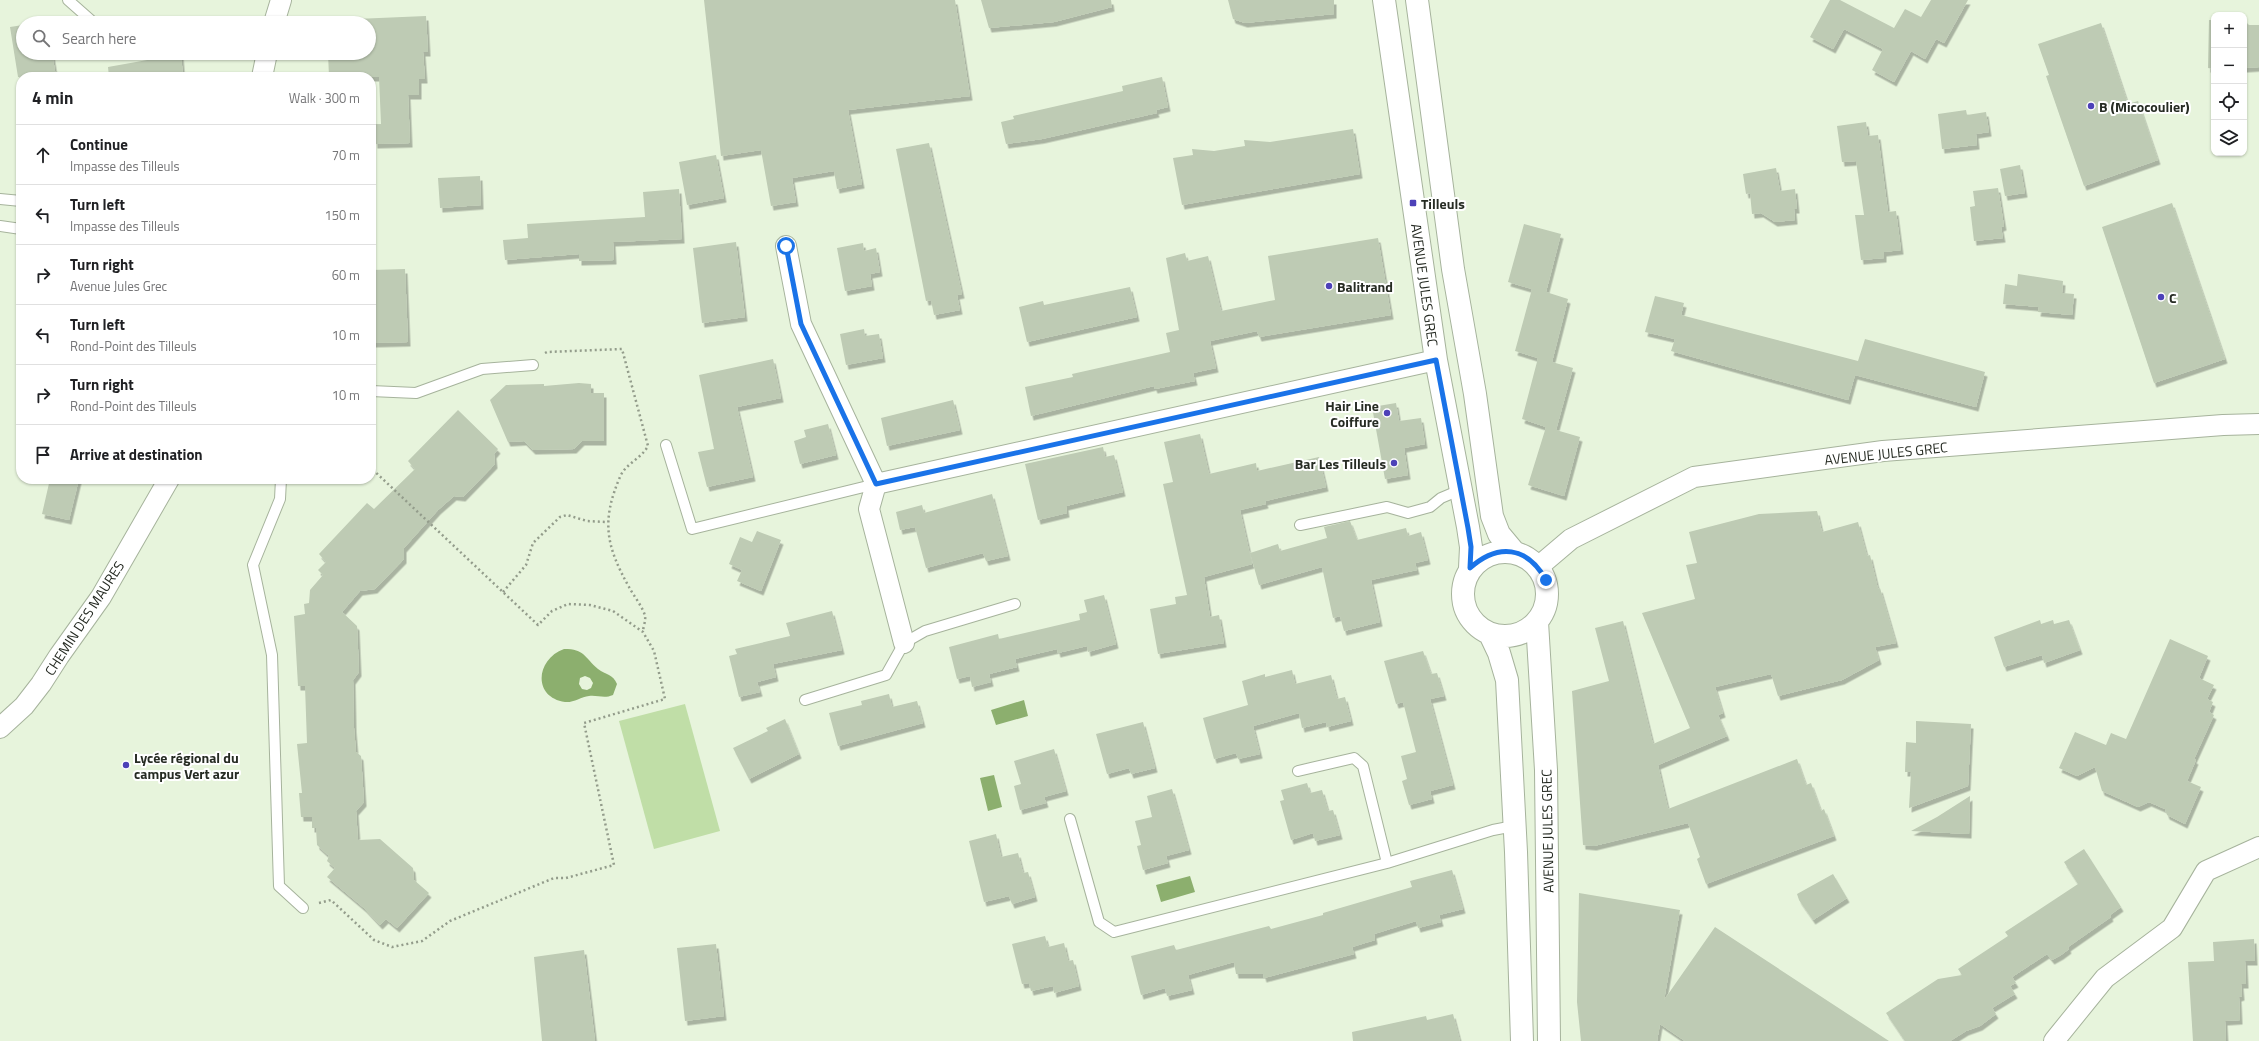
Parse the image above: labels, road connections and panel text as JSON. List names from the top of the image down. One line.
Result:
{"streets":{"street":["AVENUE JULES GREC","CHEMIN DES MAURES"]},"places":{"other":["B (Micocoulier)","Balitrand","C","Hair Line Coiffure","Bar Les Tilleuls","Lycée régional du campus Vert azur"],"transit":["Tilleuls"]},"page":{"map_buttons":["+","−"],"search":"Search here","heading":["4 min","Walk · 300 m"],"list":[["Continue","Impasse des Tilleuls","70 m"],["Turn left","Impasse des Tilleuls","150 m"],["Turn right","Avenue Jules Grec","60 m"],["Turn left","Rond-Point des Tilleuls","10 m"],["Turn right","Rond-Point des Tilleuls","10 m"],"Arrive at destination"]}}
